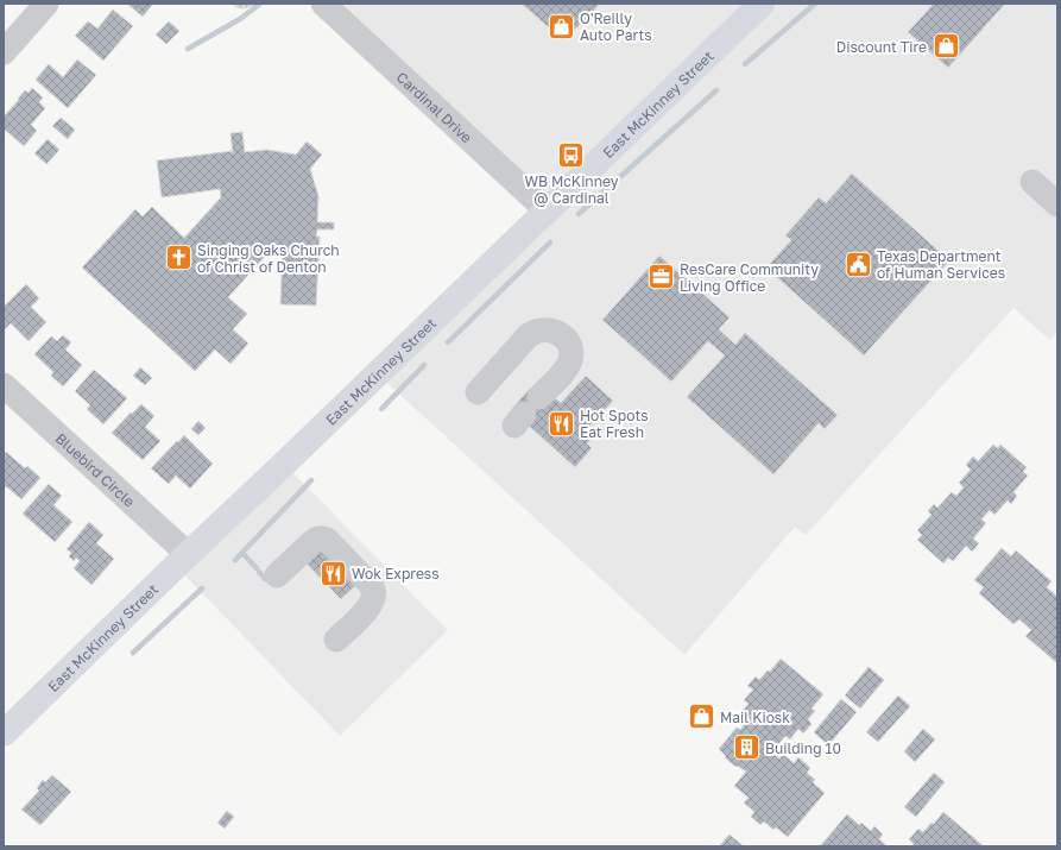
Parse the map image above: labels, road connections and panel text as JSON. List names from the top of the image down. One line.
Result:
{"streets":{"main road":["East McKinney Street"],"street":["Cardinal Drive","Bluebird Circle"]},"crossings":[["East McKinney Street","Cardinal Drive"],["East McKinney Street","Bluebird Circle"]],"places":{"shop":["O'Reilly Auto Parts","Discount Tire","Mail Kiosk"],"bus stop":["WB McKinney @ Cardinal"],"church":["Singing Oaks Church of Christ of Denton"],"public building":["Texas Department of Human Services"],"office":["ResCare Community Living Office"],"restaurant":["Hot Spots Eat Fresh","Wok Express"],"building":["Building 10"]}}
